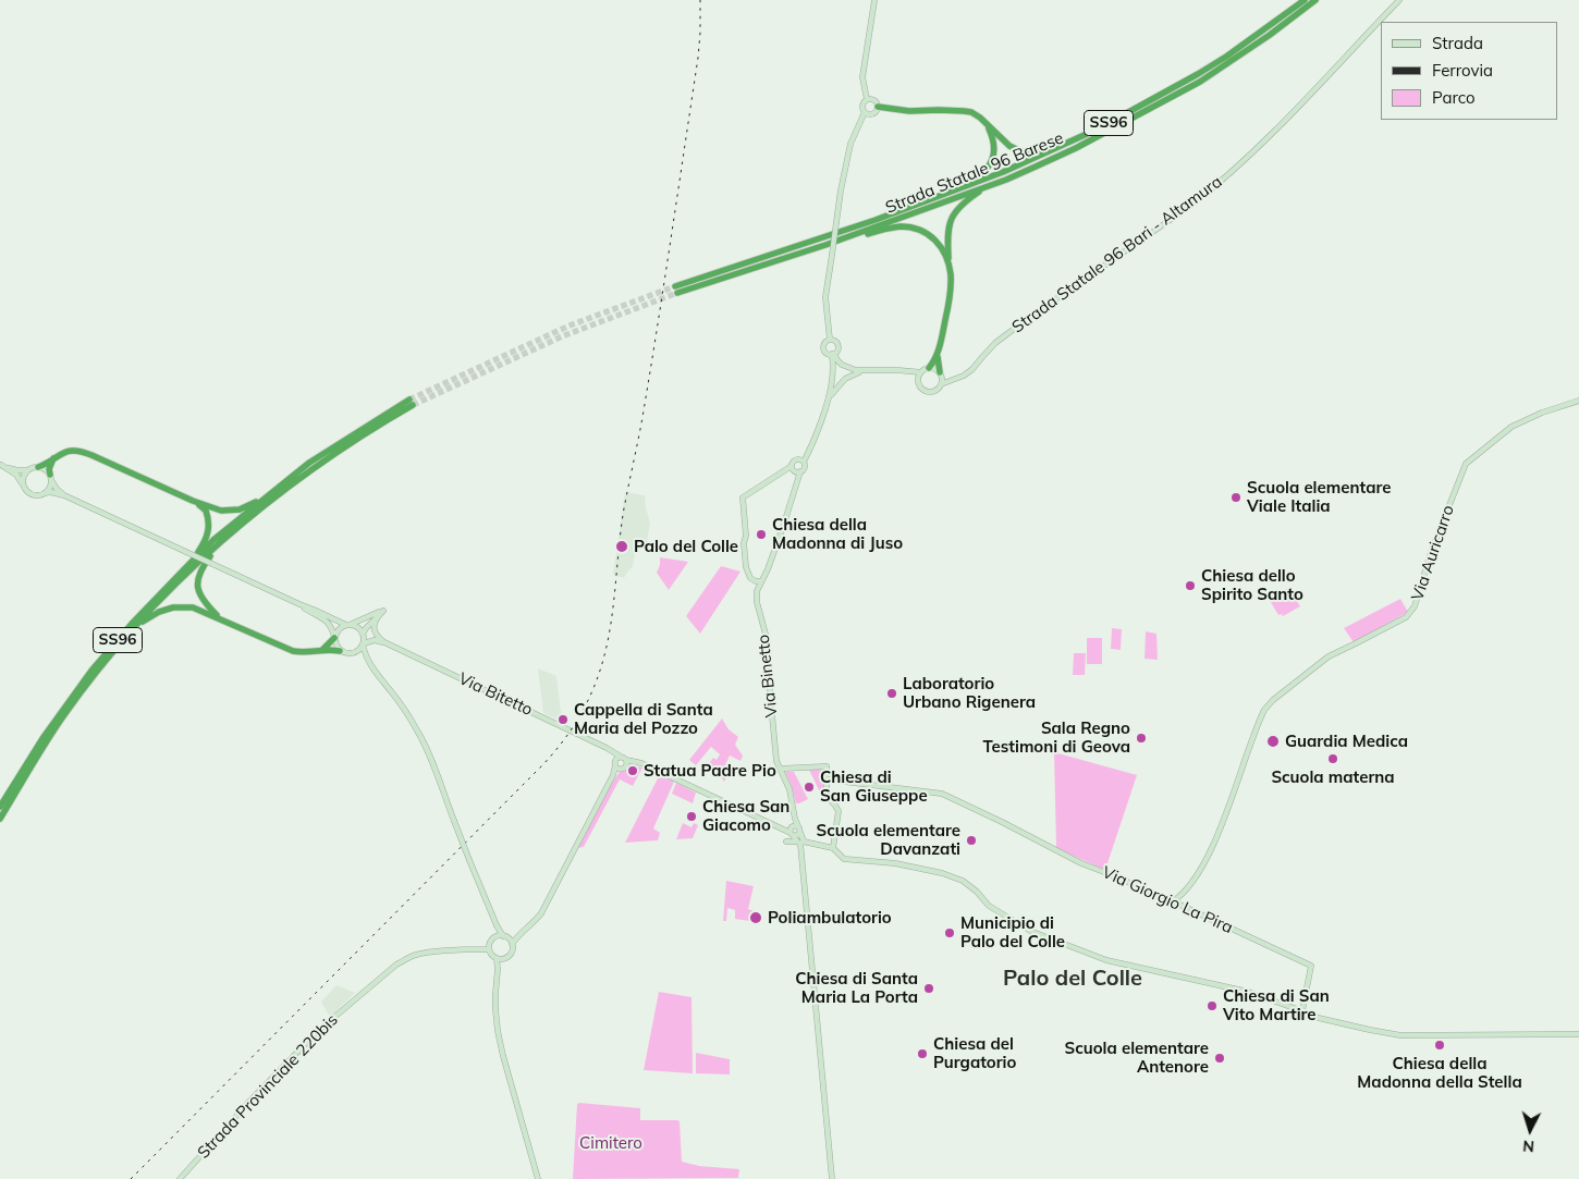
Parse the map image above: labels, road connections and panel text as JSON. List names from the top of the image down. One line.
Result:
{"streets":{"highway":["SS96","Strada Statale 96 Barese"],"street":["Strada Statale 96 Bari - Altamura","Via Auricarro","Via Binetto","Via Bitetto","Via Giorgio La Pira","Strada Provinciale 220bis"]},"crossings":[["Via Auricarro","Via Giorgio La Pira"]],"districts":["Palo del Colle"],"parks":["Cimitero"],"places":["Scuola elementare Viale Italia","Chiesa della Madonna di Juso","Palo del Colle","Chiesa dello Spirito Santo","Laboratorio Urbano Rigenera","Cappella di Santa Maria del Pozzo","Sala Regno Testimoni di Geova","Guardia Medica","Scuola materna","Statua Padre Pio","Chiesa di San Giuseppe","Chiesa San Giacomo","Scuola elementare Davanzati","Poliambulatorio","Municipio di Palo del Colle","Chiesa di Santa Maria La Porta","Chiesa di San Vito Martire","Chiesa della Madonna della Stella","Chiesa del Purgatorio","Scuola elementare Antenore"],"legend":["Strada","Ferrovia","Parco"],"north":"bottom"}
